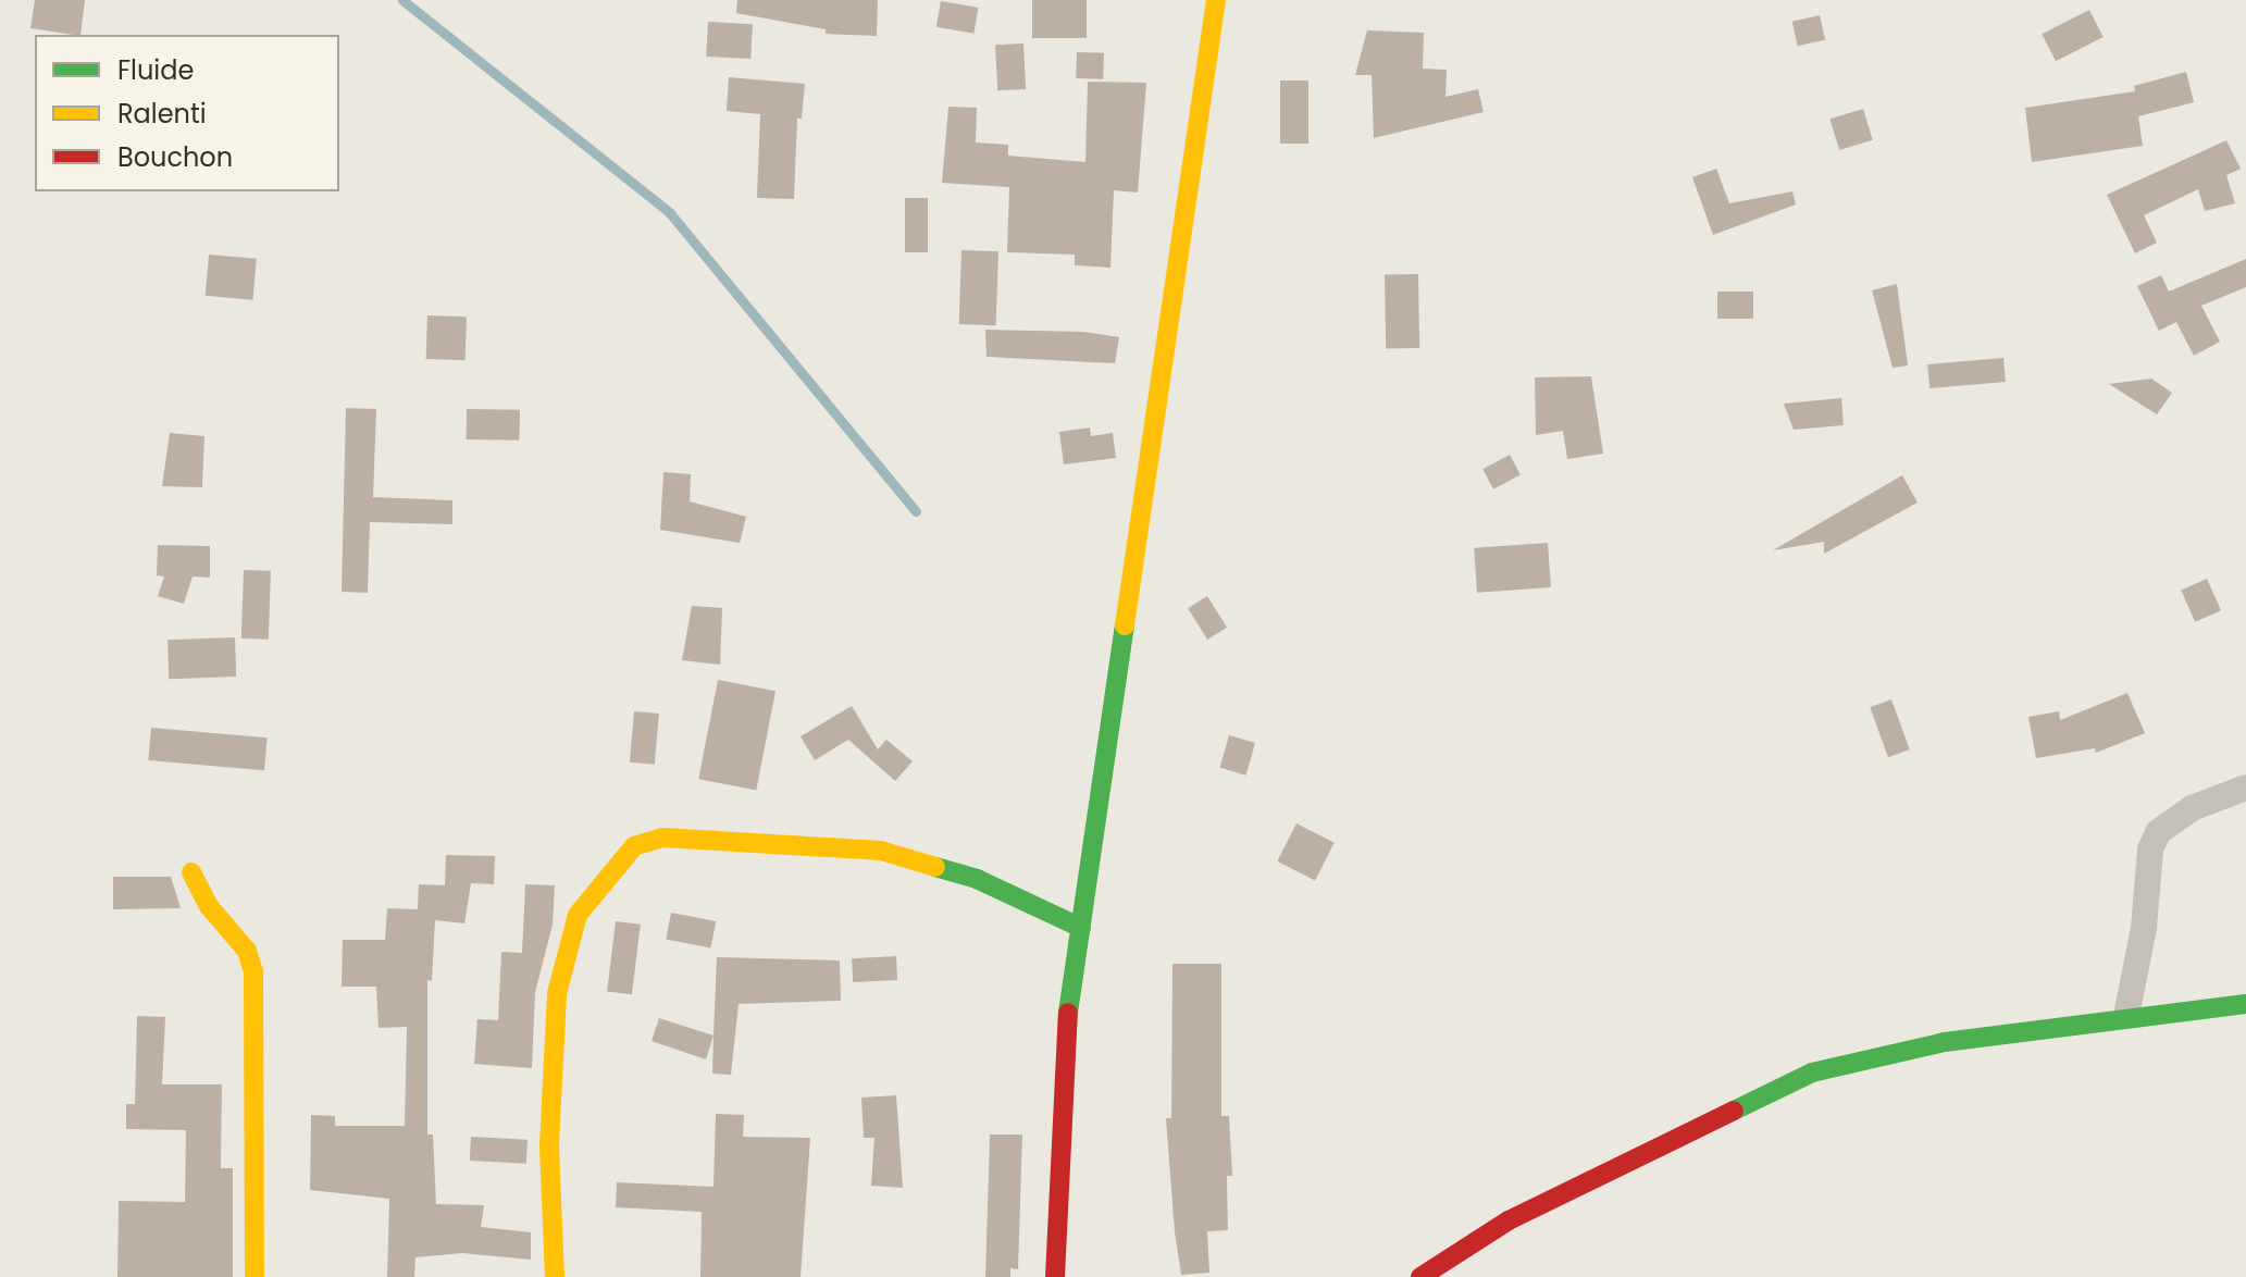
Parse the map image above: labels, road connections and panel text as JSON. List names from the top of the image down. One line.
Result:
{"legend":["Fluide","Ralenti","Bouchon"]}
